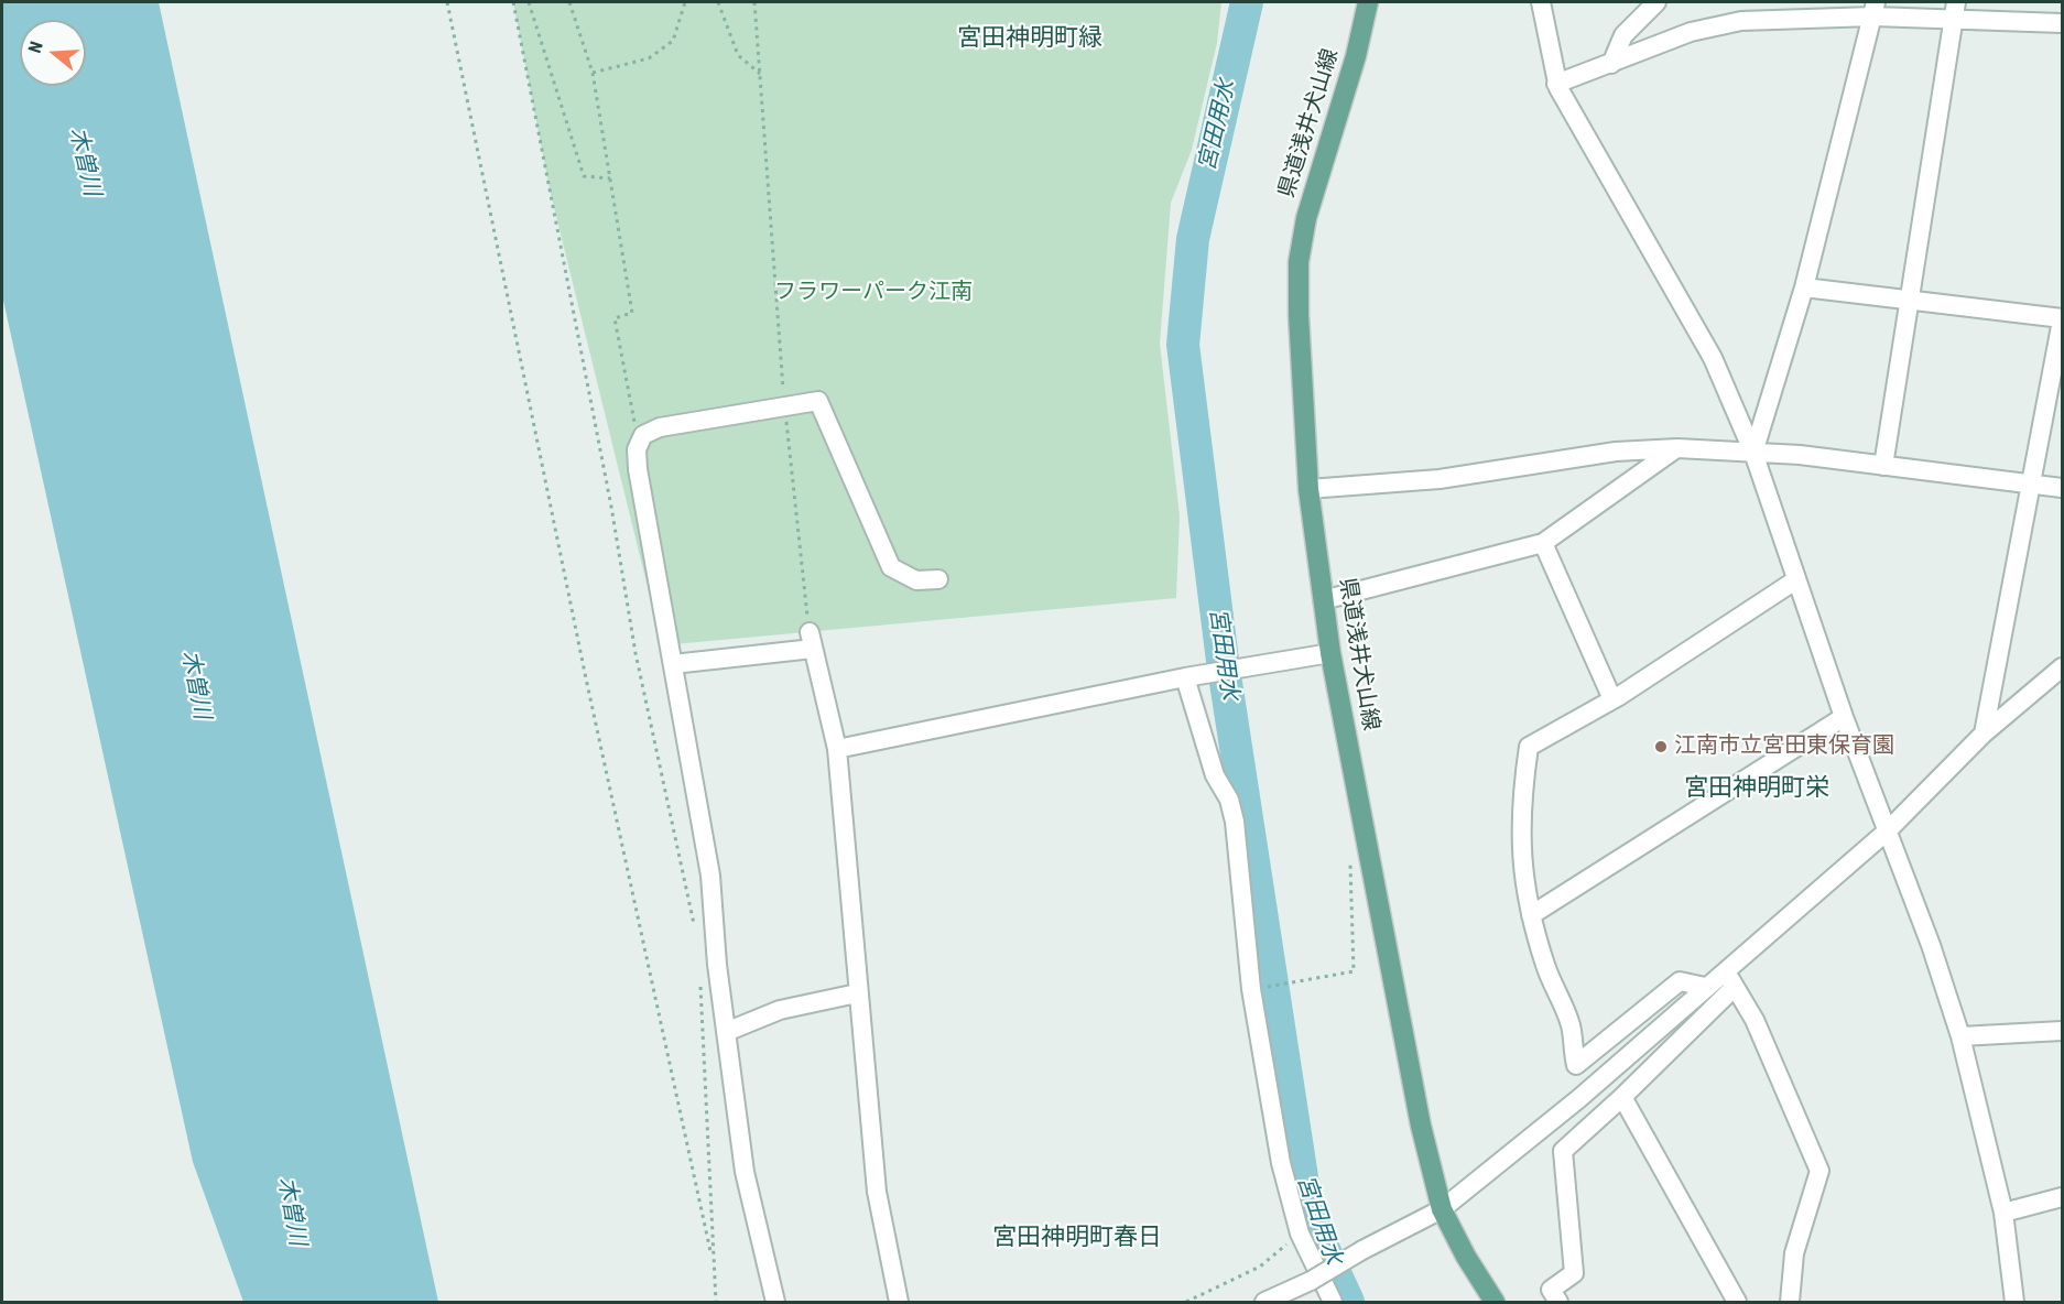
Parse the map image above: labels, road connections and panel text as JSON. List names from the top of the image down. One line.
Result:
{"streets":{"main road":["県道浅井犬山線"]},"districts":["宮田神明町緑","宮田神明町栄","宮田神明町春日"],"water":["宮田用水","木曽川"],"parks":["フラワーパーク江南"],"places":["江南市立宮田東保育園"],"north":"left"}
